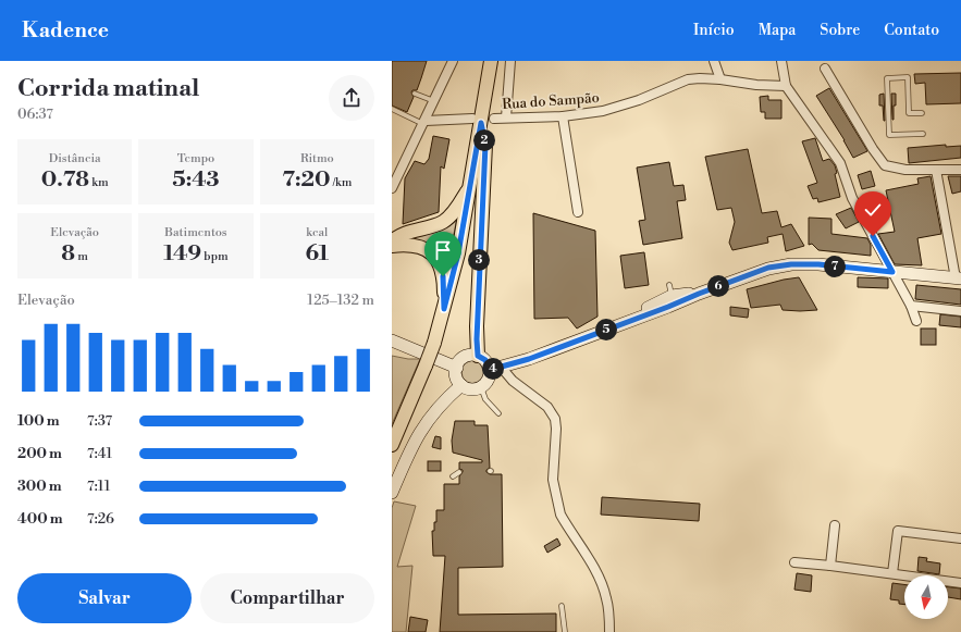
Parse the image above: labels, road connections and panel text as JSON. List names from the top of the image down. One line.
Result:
{"streets":{"street":["Rua do Sampão"]},"north":"bottom","page":{"header":"Kadence","nav":["Início","Mapa","Sobre","Contato"],"heading":["Corrida matinal","06:37"],"pins":["2","3","7","6","5","4"],"stats":[["Distância","0.78 km"],["Tempo","5:43"],["Ritmo","7:20 /km"],["Elevação","8 m"],["Batimentos","149 bpm"],["kcal","61"]],"chart":["Elevação","125–132 m"],"list":[{"name":"100 m","note":"7:37"},{"name":"200 m","note":"7:41"},{"name":"300 m","note":"7:11"},{"name":"400 m","note":"7:26"}],"buttons":["Salvar","Compartilhar"]}}
